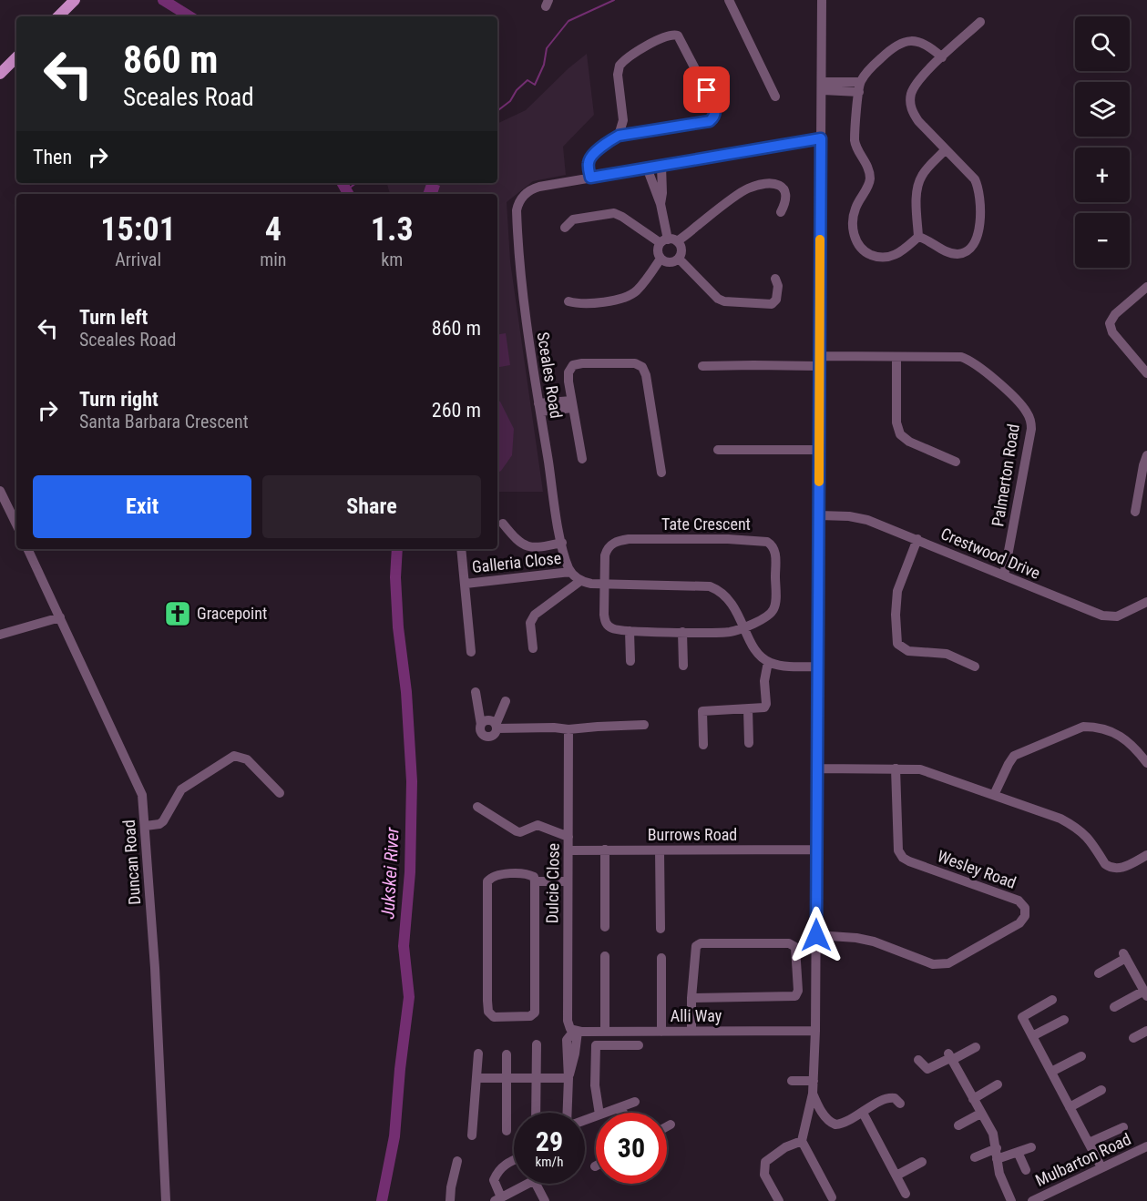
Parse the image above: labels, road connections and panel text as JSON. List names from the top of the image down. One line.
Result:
{"streets":{"street":["Sceales Road","Palmerton Road","Tate Crescent","Crestwood Drive","Galleria Close","Burrows Road","Duncan Road","Wesley Road","Dulcie Close","Alli Way","Mulbarton Road"]},"crossings":[["Sceales Road","Galleria Close"],["Palmerton Road","Crestwood Drive"],["Burrows Road","Dulcie Close"],["Dulcie Close","Alli Way"]],"water":["Jukskei River"],"places":{"church":["Gracepoint"]},"page":{"map_buttons":["+","−"],"turn":["860 m","Sceales Road"],"then":"Then","eta":["15:01","Arrival","4","min","1.3","km"],"list":[{"name":"Turn left","note":"Sceales Road","value":"860 m"},{"name":"Turn right","note":"Santa Barbara Crescent","value":"260 m"}],"buttons":["Exit","Share"],"speed":"29 km/h","limit":"30"}}
